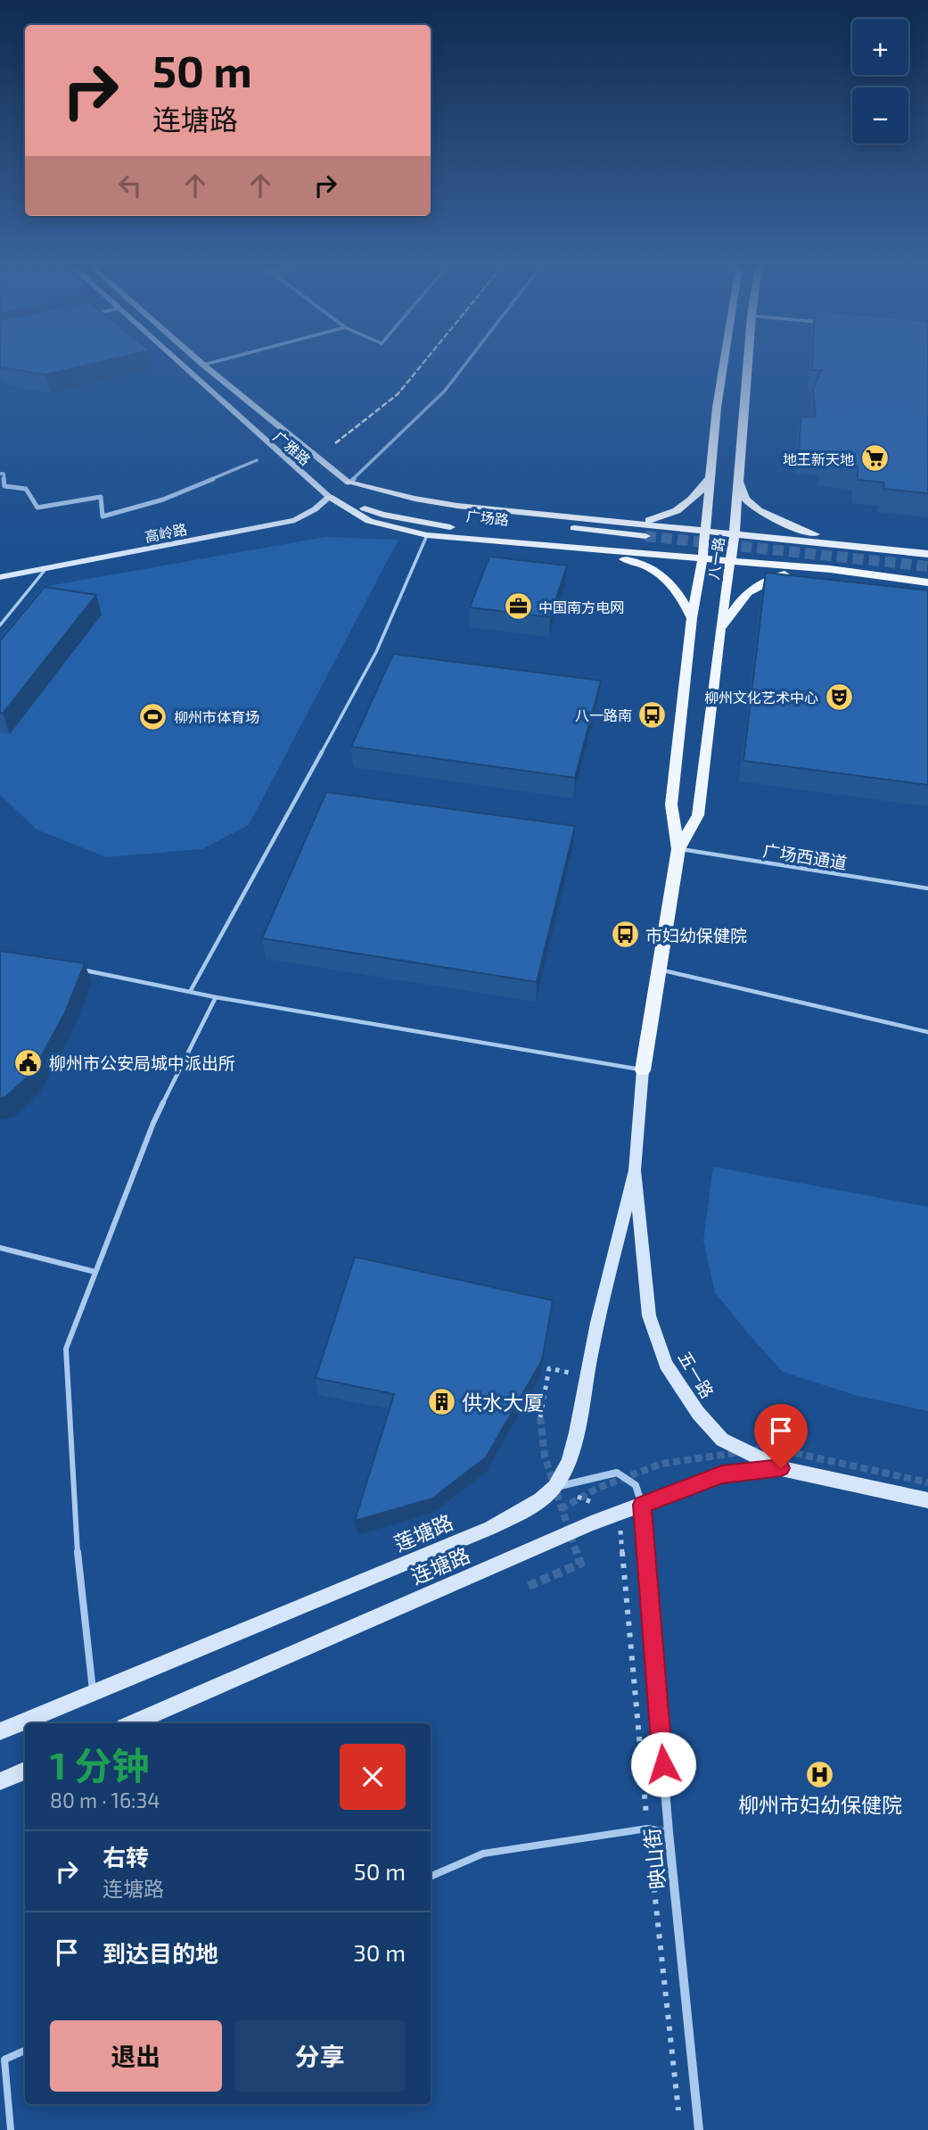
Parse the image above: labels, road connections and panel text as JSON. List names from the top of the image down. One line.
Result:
{"streets":{"main road":["广雅路","广场路","高岭路","八一路","五一路","莲塘路","连塘路"],"street":["映山街"],"lane":["广场西通道"]},"crossings":[["广雅路","广场路"],["广雅路","高岭路"],["广场路","高岭路"],["八一路","广场西通道"],["八一路","五一路"],["五一路","莲塘路"],["五一路","连塘路"],["莲塘路","映山街"],["连塘路","映山街"]],"places":{"supermarket":["地王新天地"],"office":["中国南方电网"],"theatre":["柳州文化艺术中心"],"bus stop":["八一路南","市妇幼保健院"],"sports":["柳州市体育场"],"public building":["柳州市公安局城中派出所"],"building":["供水大厦"],"hospital":["柳州市妇幼保健院"]},"page":{"map_buttons":["+","−"],"turn":["50 m","连塘路"],"heading":["1 分钟","80 m · 16:34"],"list":[{"name":"右转","note":"连塘路","value":"50 m"},{"name":"到达目的地","value":"30 m"}],"buttons":["退出","分享"]}}
